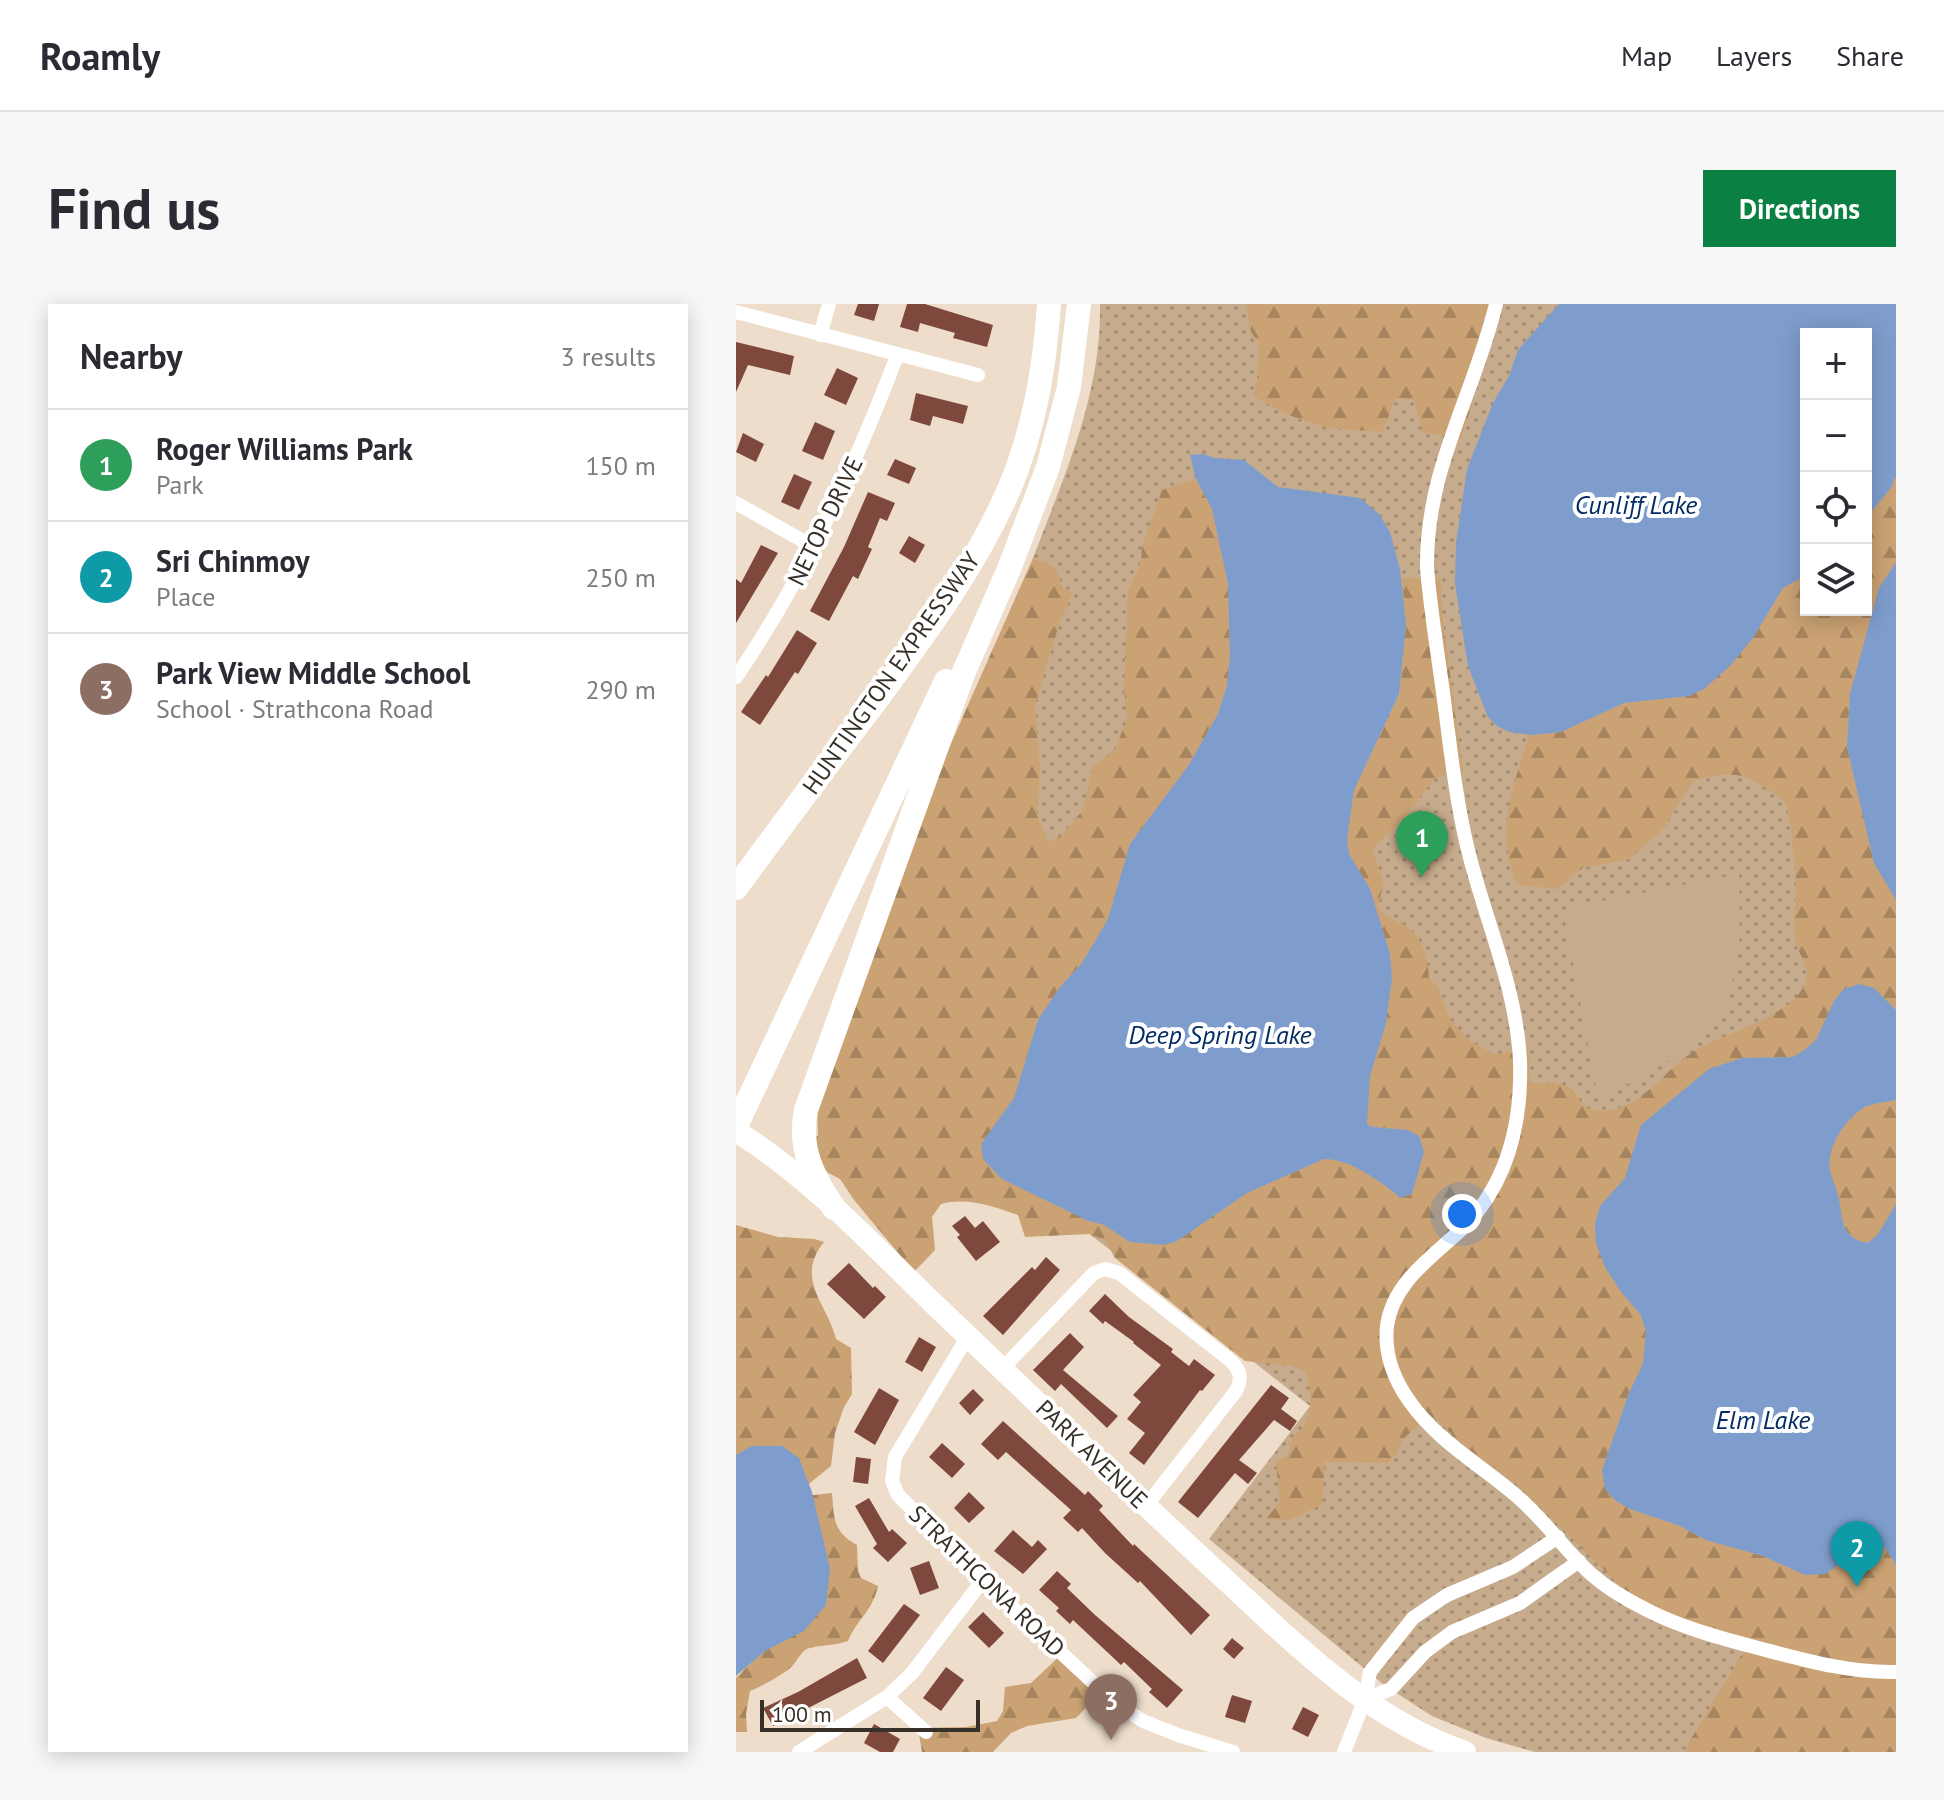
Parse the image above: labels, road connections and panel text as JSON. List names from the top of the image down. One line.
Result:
{"streets":{"highway":["HUNTINGTON EXPRESSWAY"],"main road":["PARK AVENUE"],"street":["NETOP DRIVE","STRATHCONA ROAD"]},"crossings":[["PARK AVENUE","STRATHCONA ROAD"]],"water":["Cunliff Lake","Deep Spring Lake","Elm Lake"],"scale_bar":"100 m","page":{"header":"Roamly","nav":["Map","Layers","Share"],"buttons":"Directions","title":"Find us","heading":["Nearby","3 results"],"map_buttons":["+","−"],"list":[{"mark":"1","name":"Roger Williams Park","note":"Park","value":"150 m"},{"mark":"2","name":"Sri Chinmoy","note":"Place","value":"250 m"},{"mark":"3","name":"Park View Middle School","note":"School · Strathcona Road","value":"290 m"}],"pins":["1","2","3"],"scale":"100 m"}}
